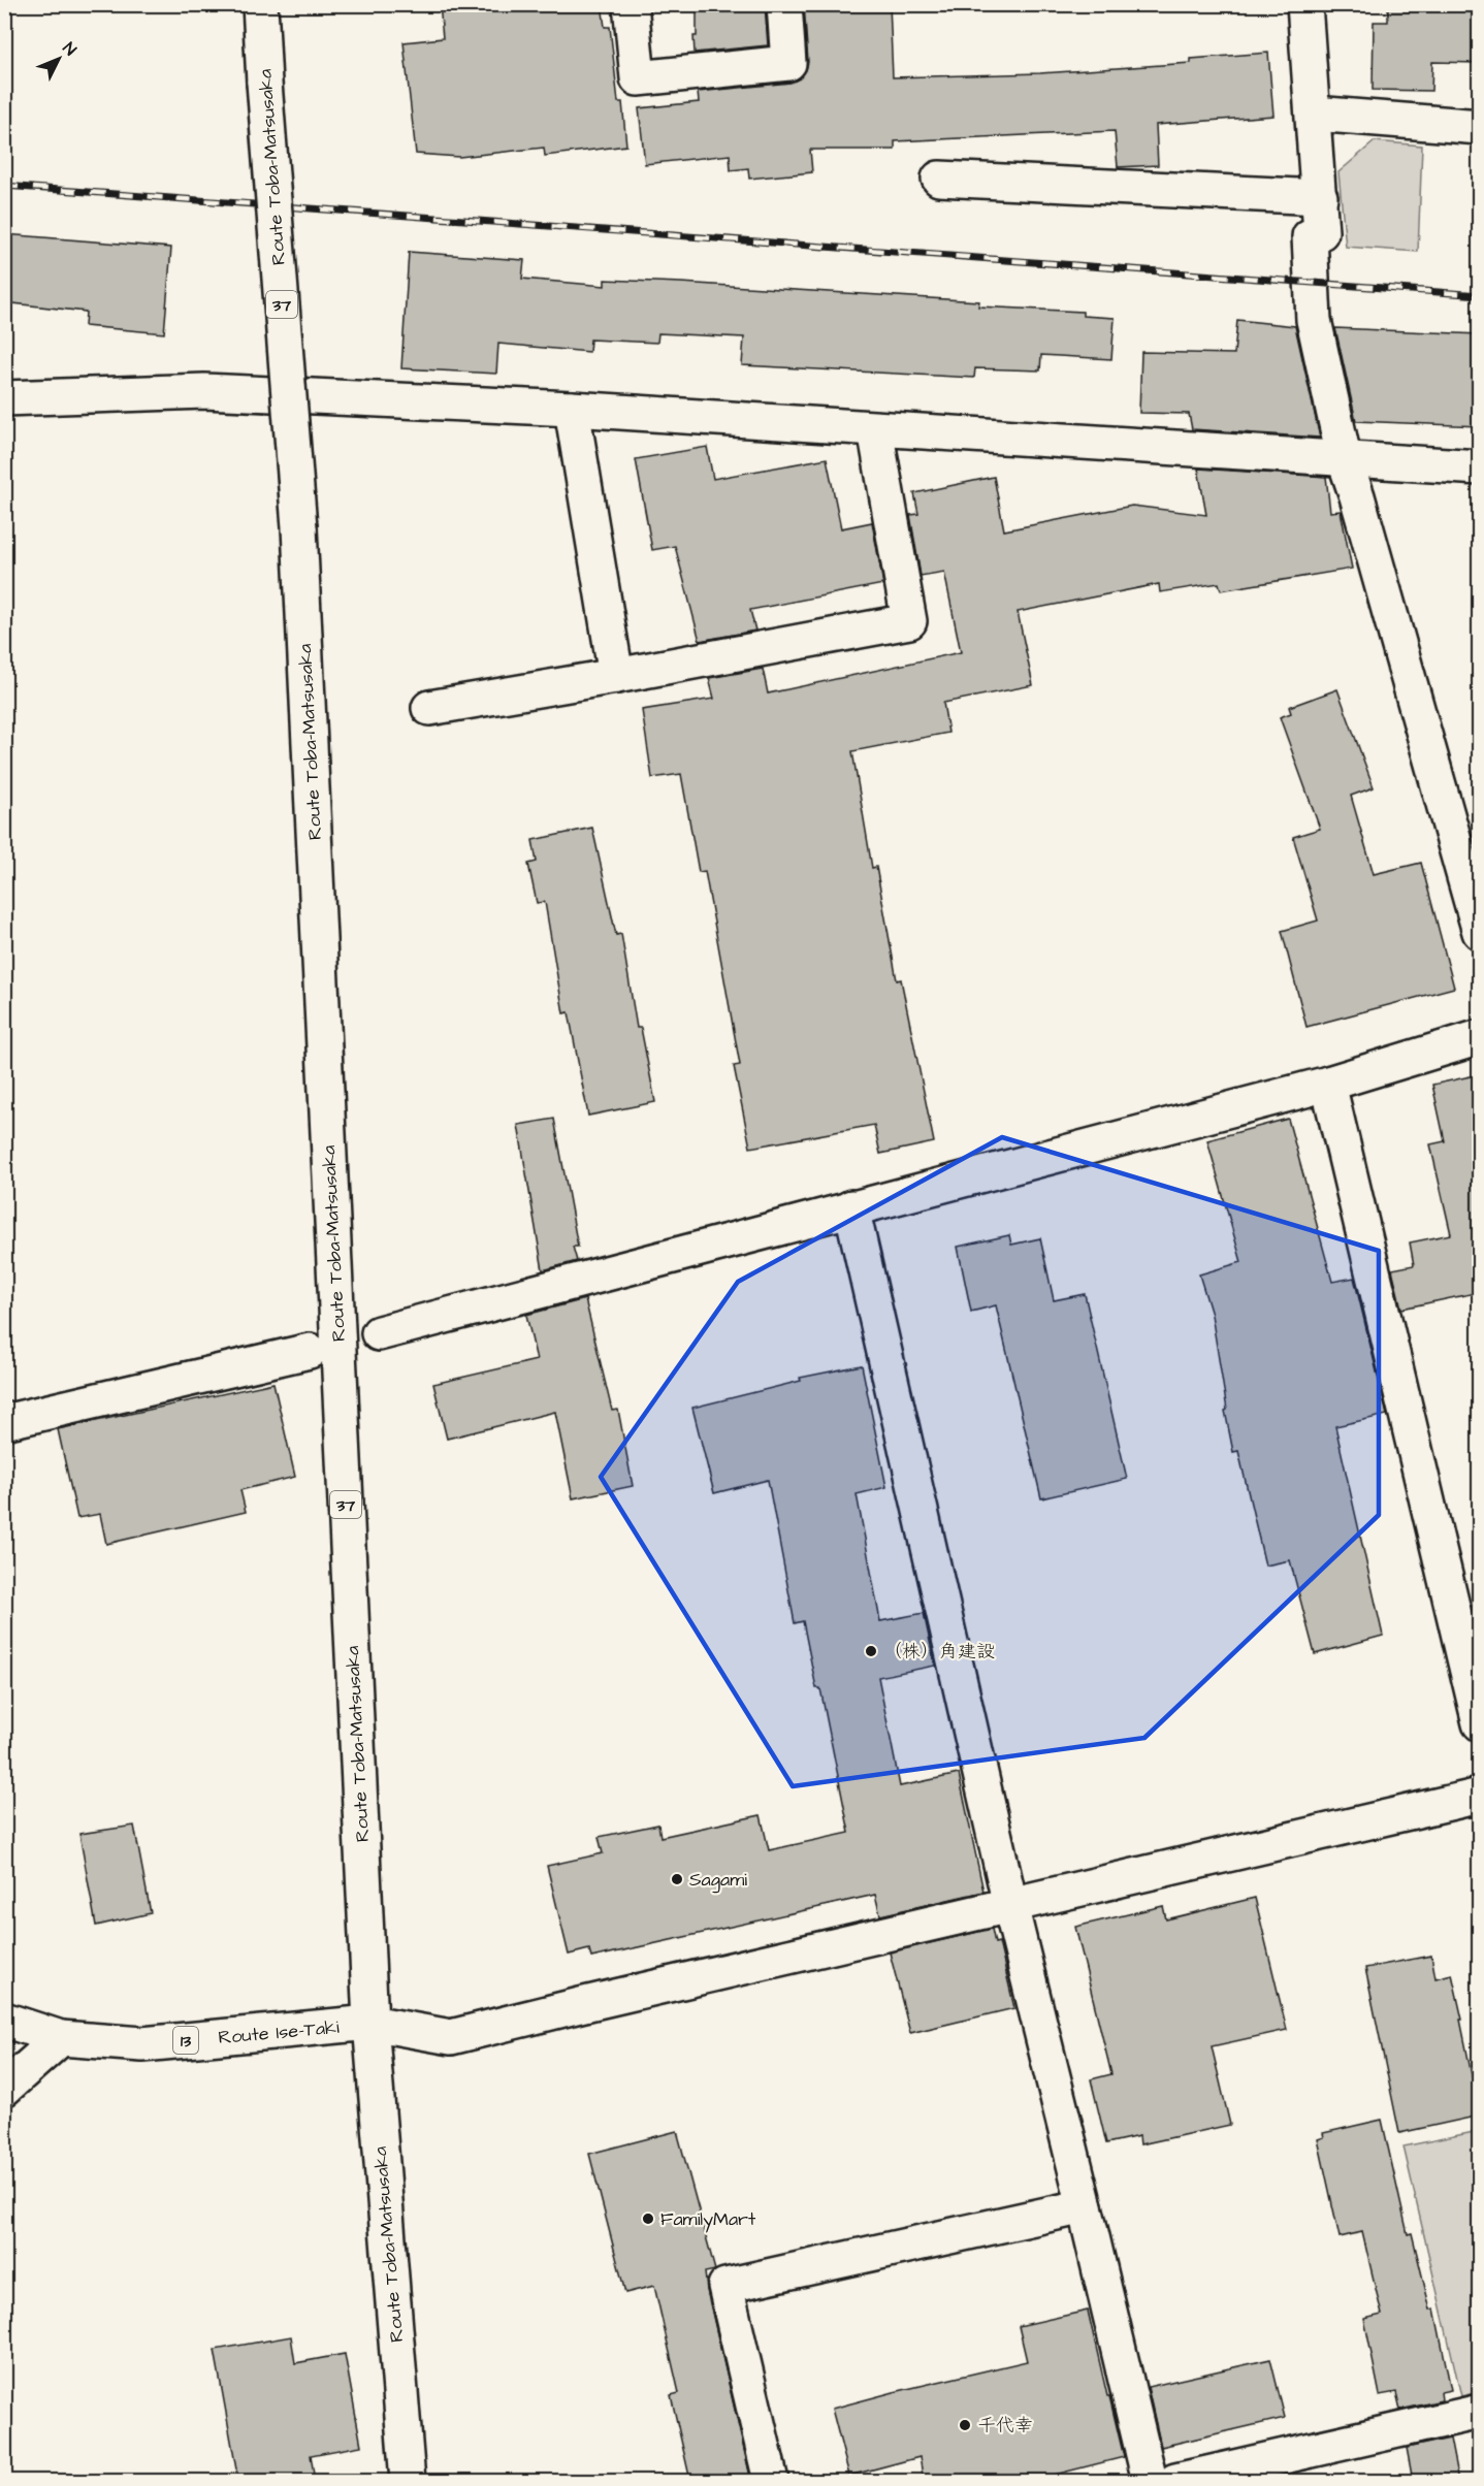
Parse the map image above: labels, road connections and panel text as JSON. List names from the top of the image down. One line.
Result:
{"streets":{"street":["Route Toba-Matsusaka","37","Route Ise-Taki","13"]},"crossings":[["Route Toba-Matsusaka","Route Ise-Taki"]],"places":["（株）角建設","Sagami","FamilyMart","千代幸"],"north":"top right"}
